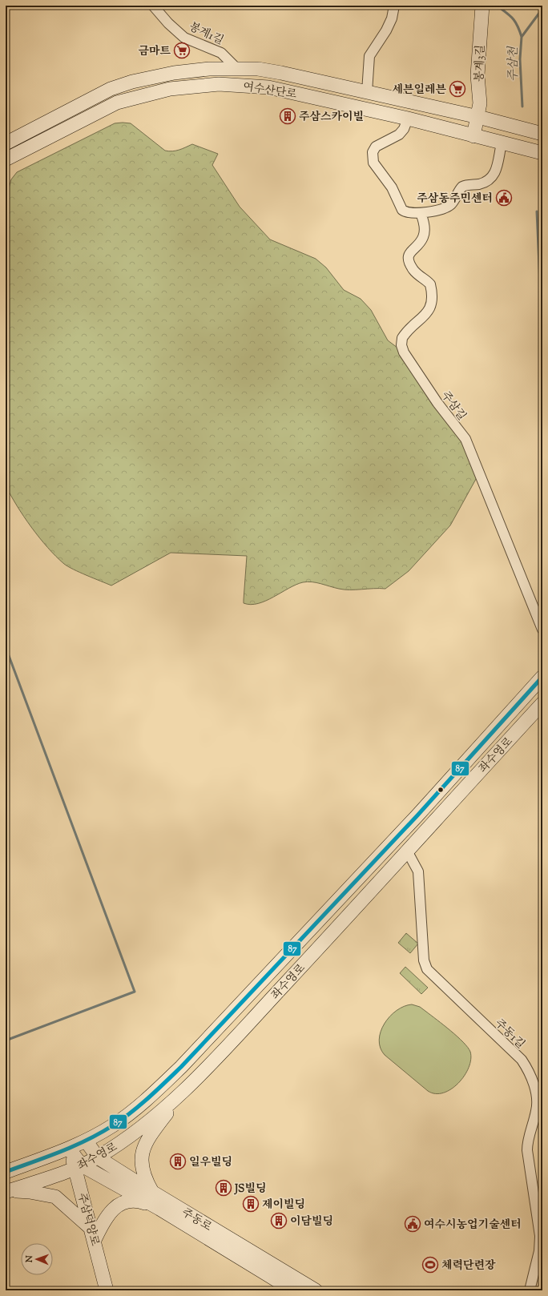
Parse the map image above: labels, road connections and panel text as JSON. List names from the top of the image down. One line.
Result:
{"streets":{"street":["봉계1길","봉계3길","여수산단로","주삼길","좌수영로","주동1길","주삼덕양로","주동로"]},"crossings":[["봉계1길","여수산단로"],["봉계3길","여수산단로"],["좌수영로","주동1길"],["좌수영로","주삼덕양로"],["좌수영로","주동로"],["주삼덕양로","주동로"]],"water":["주삼천"],"places":{"supermarket":["금마트","세븐일레븐"],"building":["주삼스카이빌","일우빌딩","JS빌딩","제이빌딩","이담빌딩"],"public building":["주삼동주민센터","여수시농업기술센터"],"sports":["체력단련장"]},"lines":["transit line 87"],"north":"left"}
